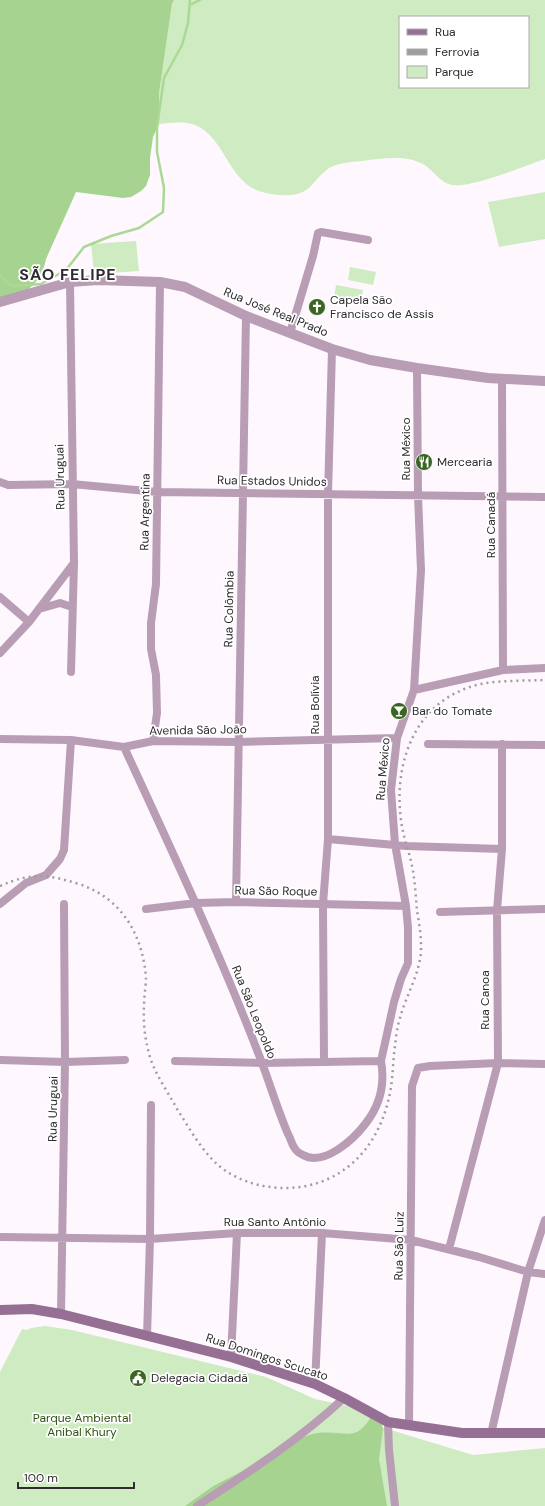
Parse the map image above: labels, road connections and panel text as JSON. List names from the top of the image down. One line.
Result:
{"streets":{"main road":["Rua Domingos Scucato"],"street":["Rua José Real Prado","Rua México","Rua Uruguai","Rua Estados Unidos","Rua Argentina","Rua Canadá","Rua Colômbia","Rua Bolívia","Avenida São João","Rua São Roque","Rua Canoa","Rua São Leopoldo","Rua Santo Antônio","Rua São Luiz"]},"crossings":[["Rua José Real Prado","Rua México"],["Rua José Real Prado","Rua Uruguai"],["Rua José Real Prado","Rua Argentina"],["Rua José Real Prado","Rua Canadá"],["Rua José Real Prado","Rua Colômbia"],["Rua José Real Prado","Rua Bolívia"],["Rua México","Rua Estados Unidos"],["Rua México","Avenida São João"],["Rua México","Rua São Roque"],["Rua México","Rua São Leopoldo"],["Rua Uruguai","Rua Estados Unidos"],["Rua Uruguai","Rua Santo Antônio"],["Rua Uruguai","Rua Domingos Scucato"],["Rua Estados Unidos","Rua Argentina"],["Rua Estados Unidos","Rua Canadá"],["Rua Estados Unidos","Rua Colômbia"],["Rua Estados Unidos","Rua Bolívia"],["Rua Argentina","Avenida São João"],["Rua Colômbia","Avenida São João"],["Rua Colômbia","Rua São Roque"],["Rua Bolívia","Avenida São João"],["Rua Bolívia","Rua São Roque"],["Avenida São João","Rua São Leopoldo"],["Rua São Roque","Rua São Leopoldo"],["Rua Canoa","Rua Santo Antônio"],["Rua Canoa","Rua São Luiz"],["Rua Santo Antônio","Rua São Luiz"],["Rua São Luiz","Rua Domingos Scucato"]],"districts":["SÃO FELIPE"],"parks":["Parque Ambiental Anibal Khury"],"places":{"church":["Capela São Francisco de Assis"],"restaurant":["Mercearia"],"bar":["Bar do Tomate"],"public building":["Delegacia Cidadã"]},"legend":["Rua","Ferrovia","Parque"],"scale_bar":"100 m"}
